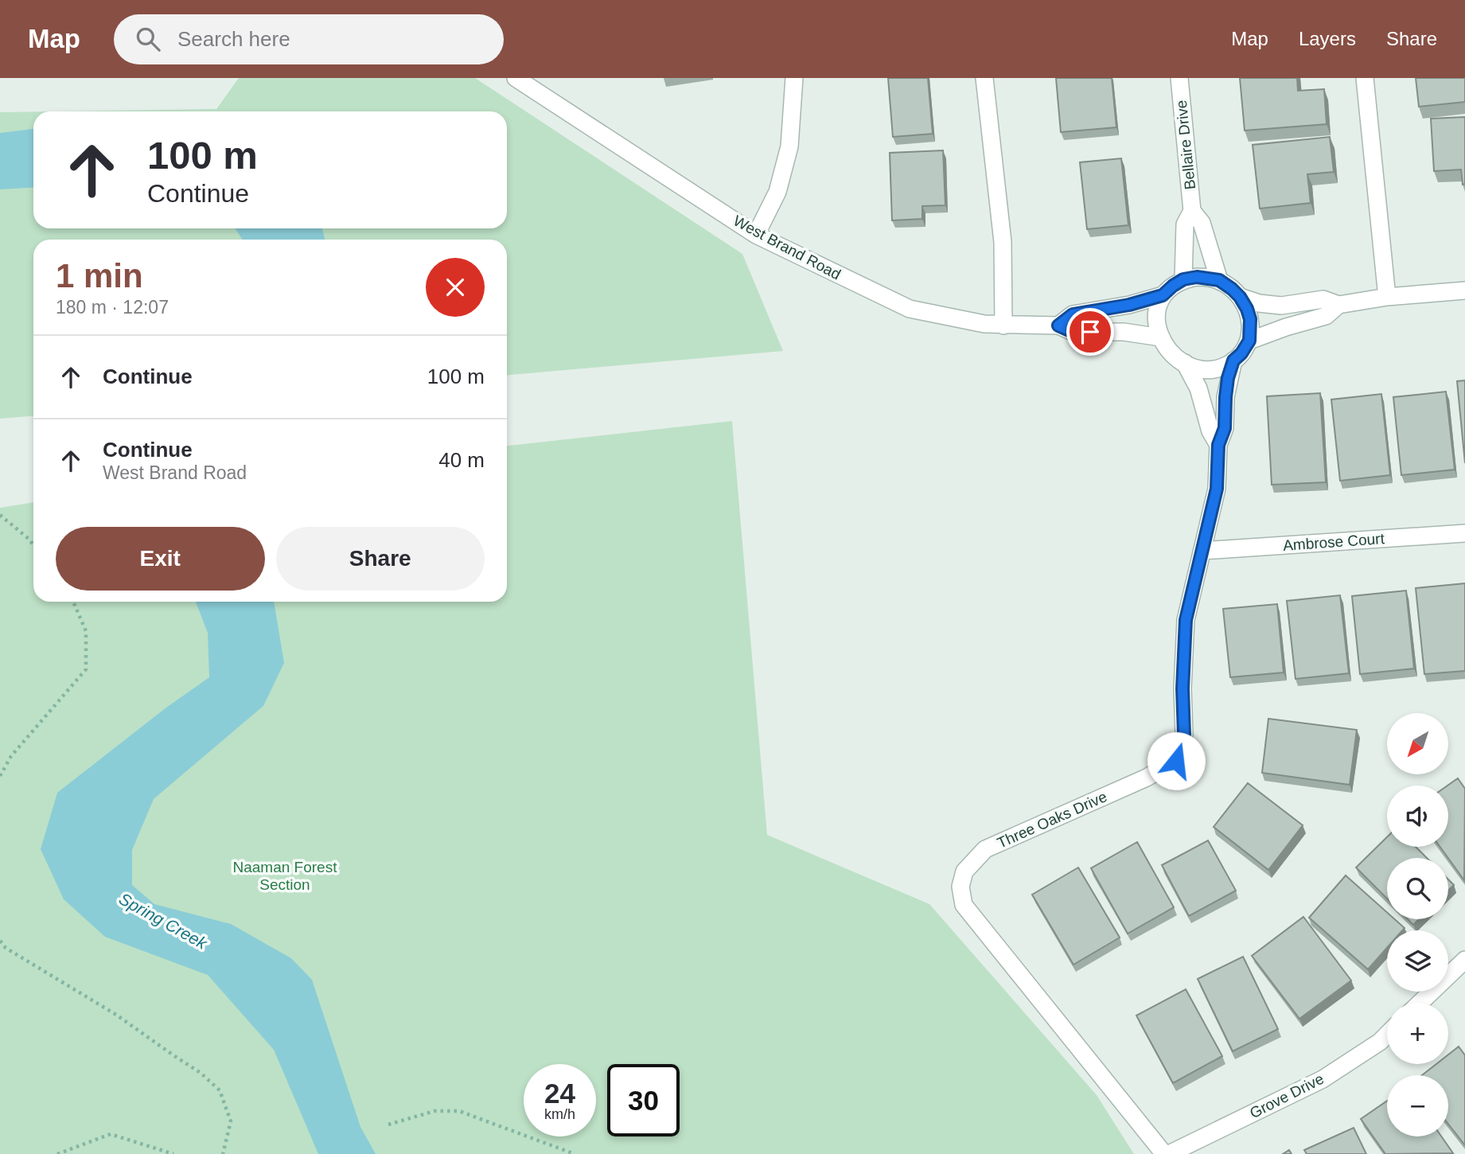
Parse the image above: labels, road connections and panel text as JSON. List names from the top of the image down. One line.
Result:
{"streets":{"street":["Bellaire Drive","West Brand Road","Ambrose Court","Three Oaks Drive","Grove Drive"]},"crossings":[["Bellaire Drive","West Brand Road"],["Bellaire Drive","Three Oaks Drive"],["West Brand Road","Three Oaks Drive"],["Ambrose Court","Three Oaks Drive"]],"water":["Spring Creek"],"parks":["Naaman Forest Section"],"north":"bottom left","page":{"header":"Map","search":"Search here","nav":["Map","Layers","Share"],"turn":["100 m","Continue"],"heading":["1 min","180 m · 12:07"],"list":[{"name":"Continue","value":"100 m"},{"name":"Continue","note":"West Brand Road","value":"40 m"}],"buttons":["Exit","Share"],"map_buttons":["+","−"],"speed":"24 km/h","limit":"30"}}
